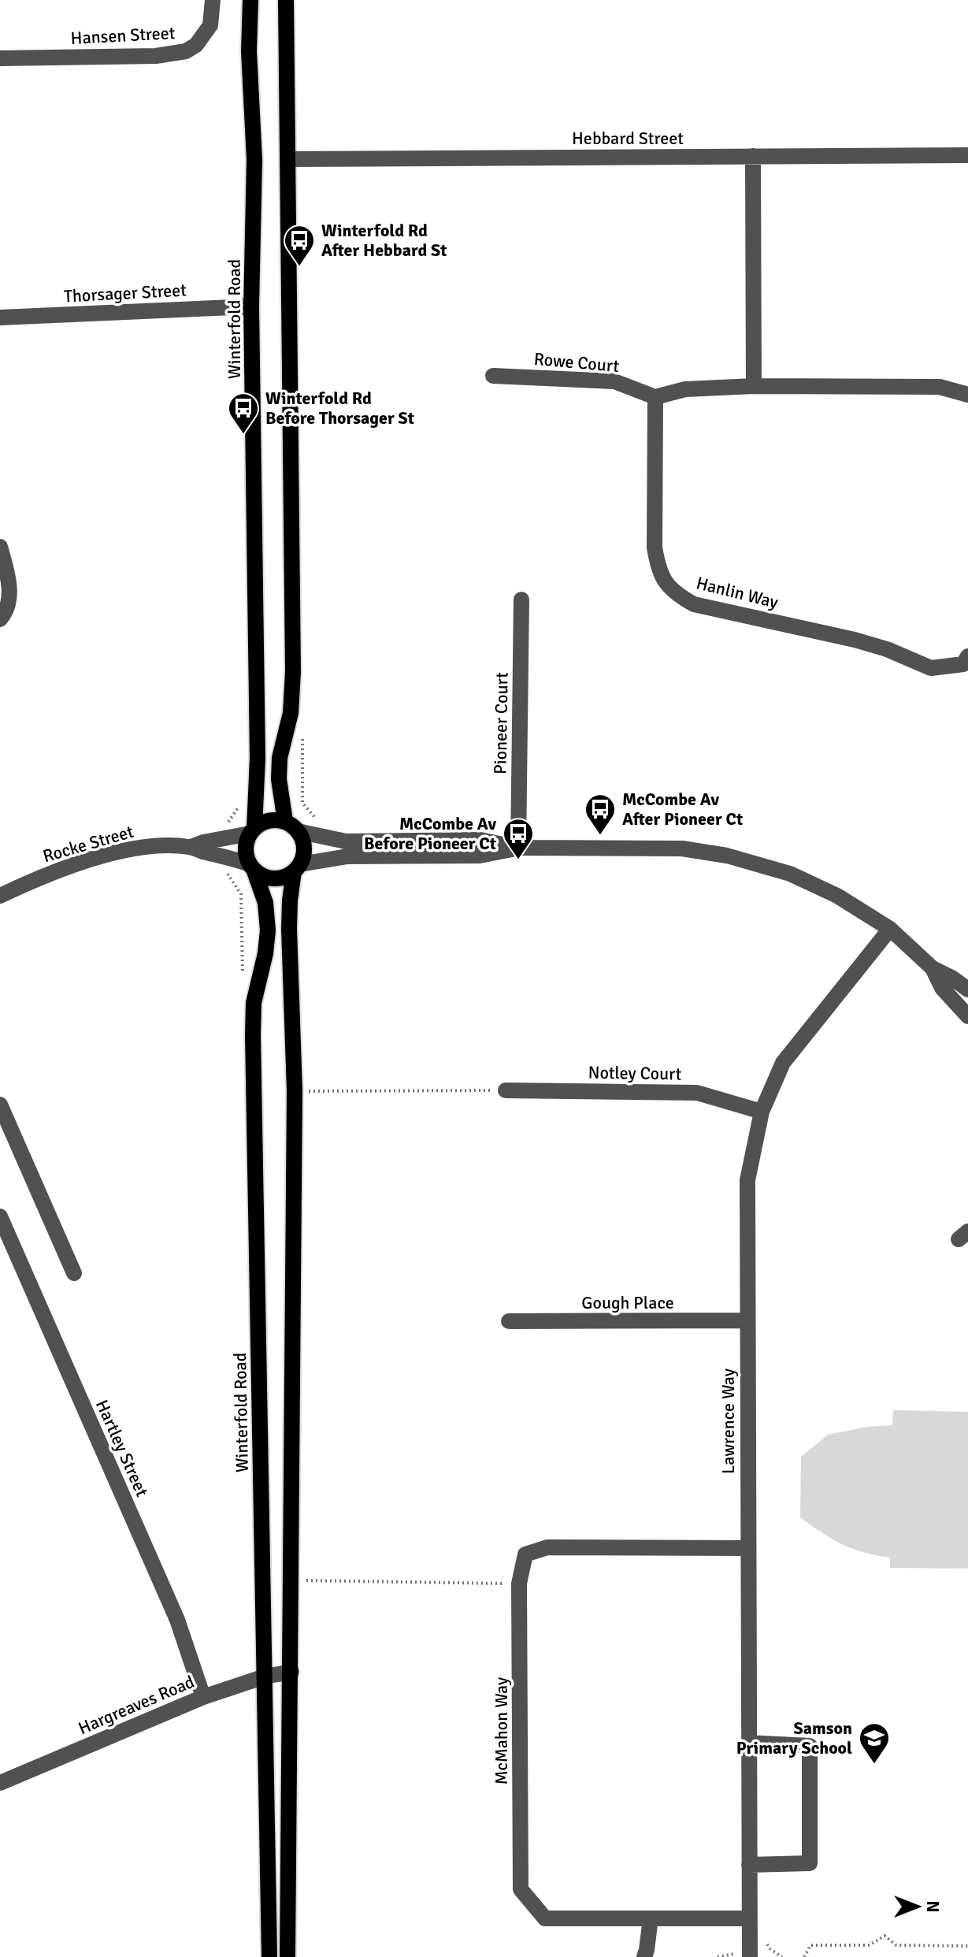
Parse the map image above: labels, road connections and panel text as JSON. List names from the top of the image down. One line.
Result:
{"streets":{"main road":["Winterfold Road"],"street":["Hansen Street","Hebbard Street","Thorsager Street","Rowe Court","Hanlin Way","Pioneer Court","Rocke Street","Notley Court","Gough Place","Lawrence Way","Hartley Street","Hargreaves Road","McMahon Way"]},"crossings":[["Thorsager Street","Winterfold Road"],["Winterfold Road","Rocke Street"],["Winterfold Road","Hargreaves Road"],["Rowe Court","Hanlin Way"],["Notley Court","Lawrence Way"],["Gough Place","Lawrence Way"],["Lawrence Way","McMahon Way"],["Hartley Street","Hargreaves Road"]],"places":{"bus stop":["Winterfold Rd After Hebbard St","Winterfold Rd Before Thorsager St","McCombe Av After Pioneer Ct","McCombe Av Before Pioneer Ct"],"school or university":["Samson Primary School"]},"north":"right"}
